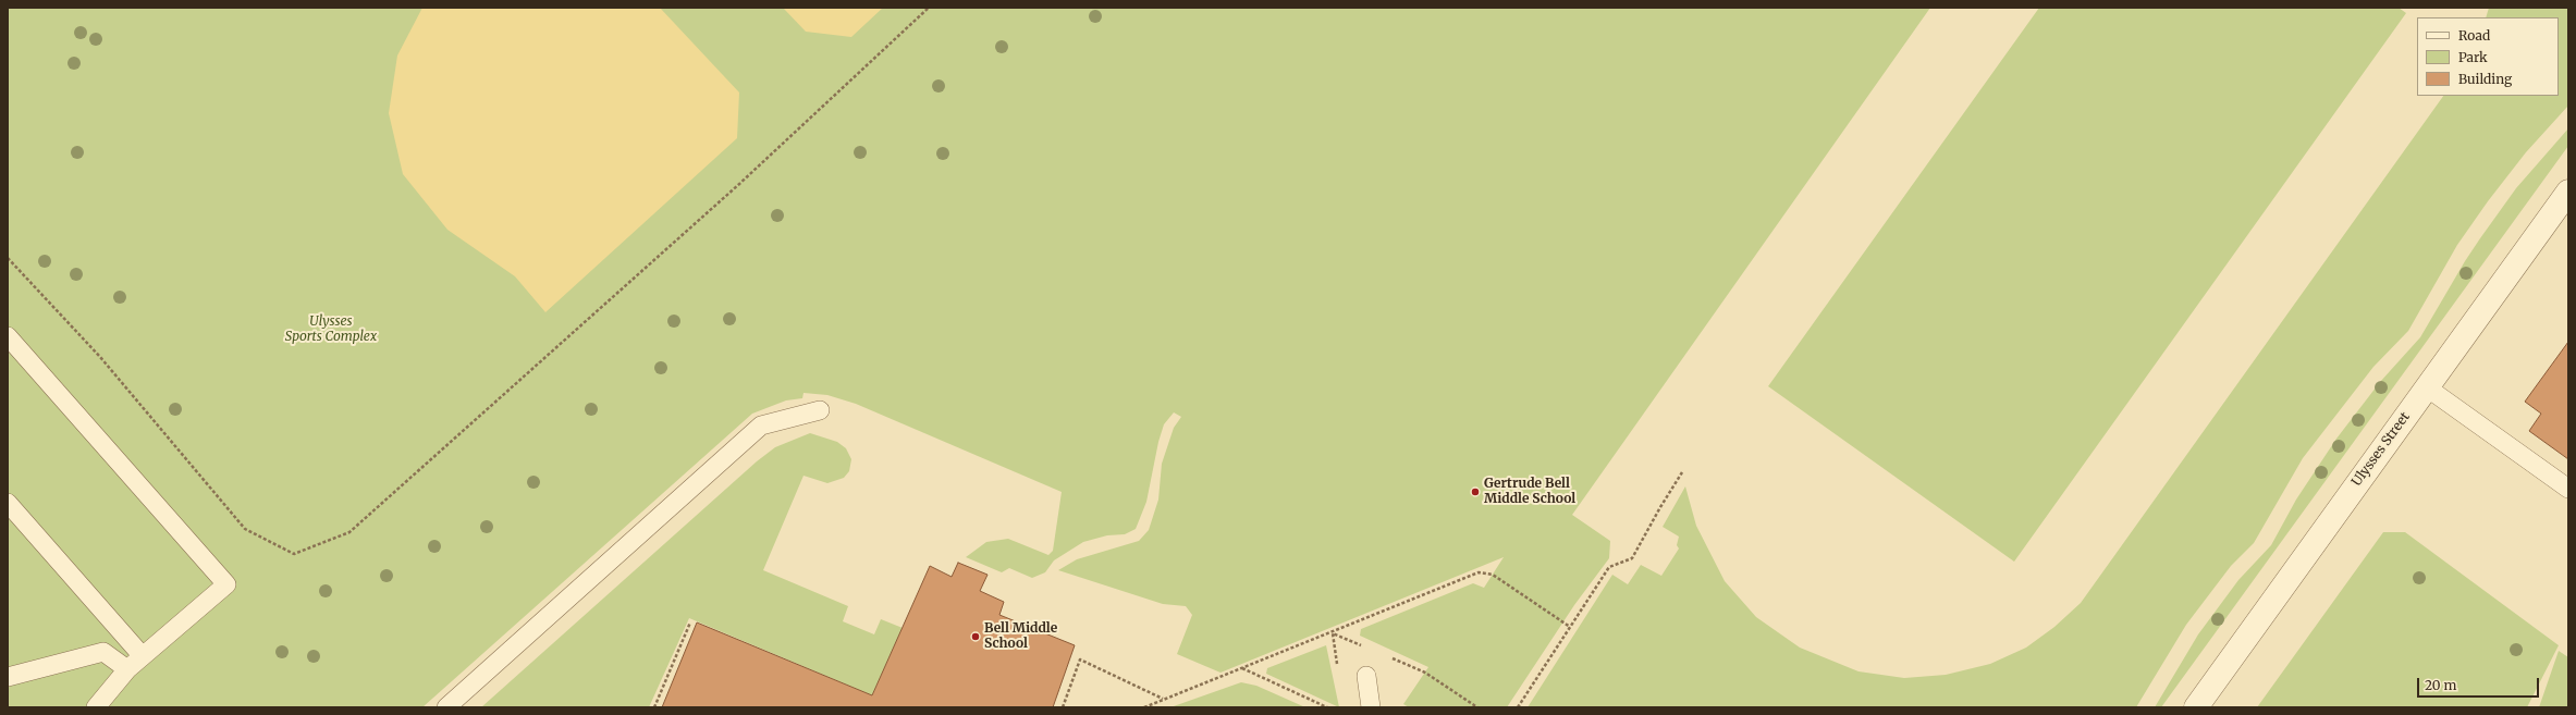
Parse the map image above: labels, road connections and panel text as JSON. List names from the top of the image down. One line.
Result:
{"streets":{"street":["Ulysses Street"]},"parks":["Ulysses Sports Complex"],"places":["Gertrude Bell Middle School","Bell Middle School"],"legend":["Road","Park","Building"],"scale_bar":"20 m"}
